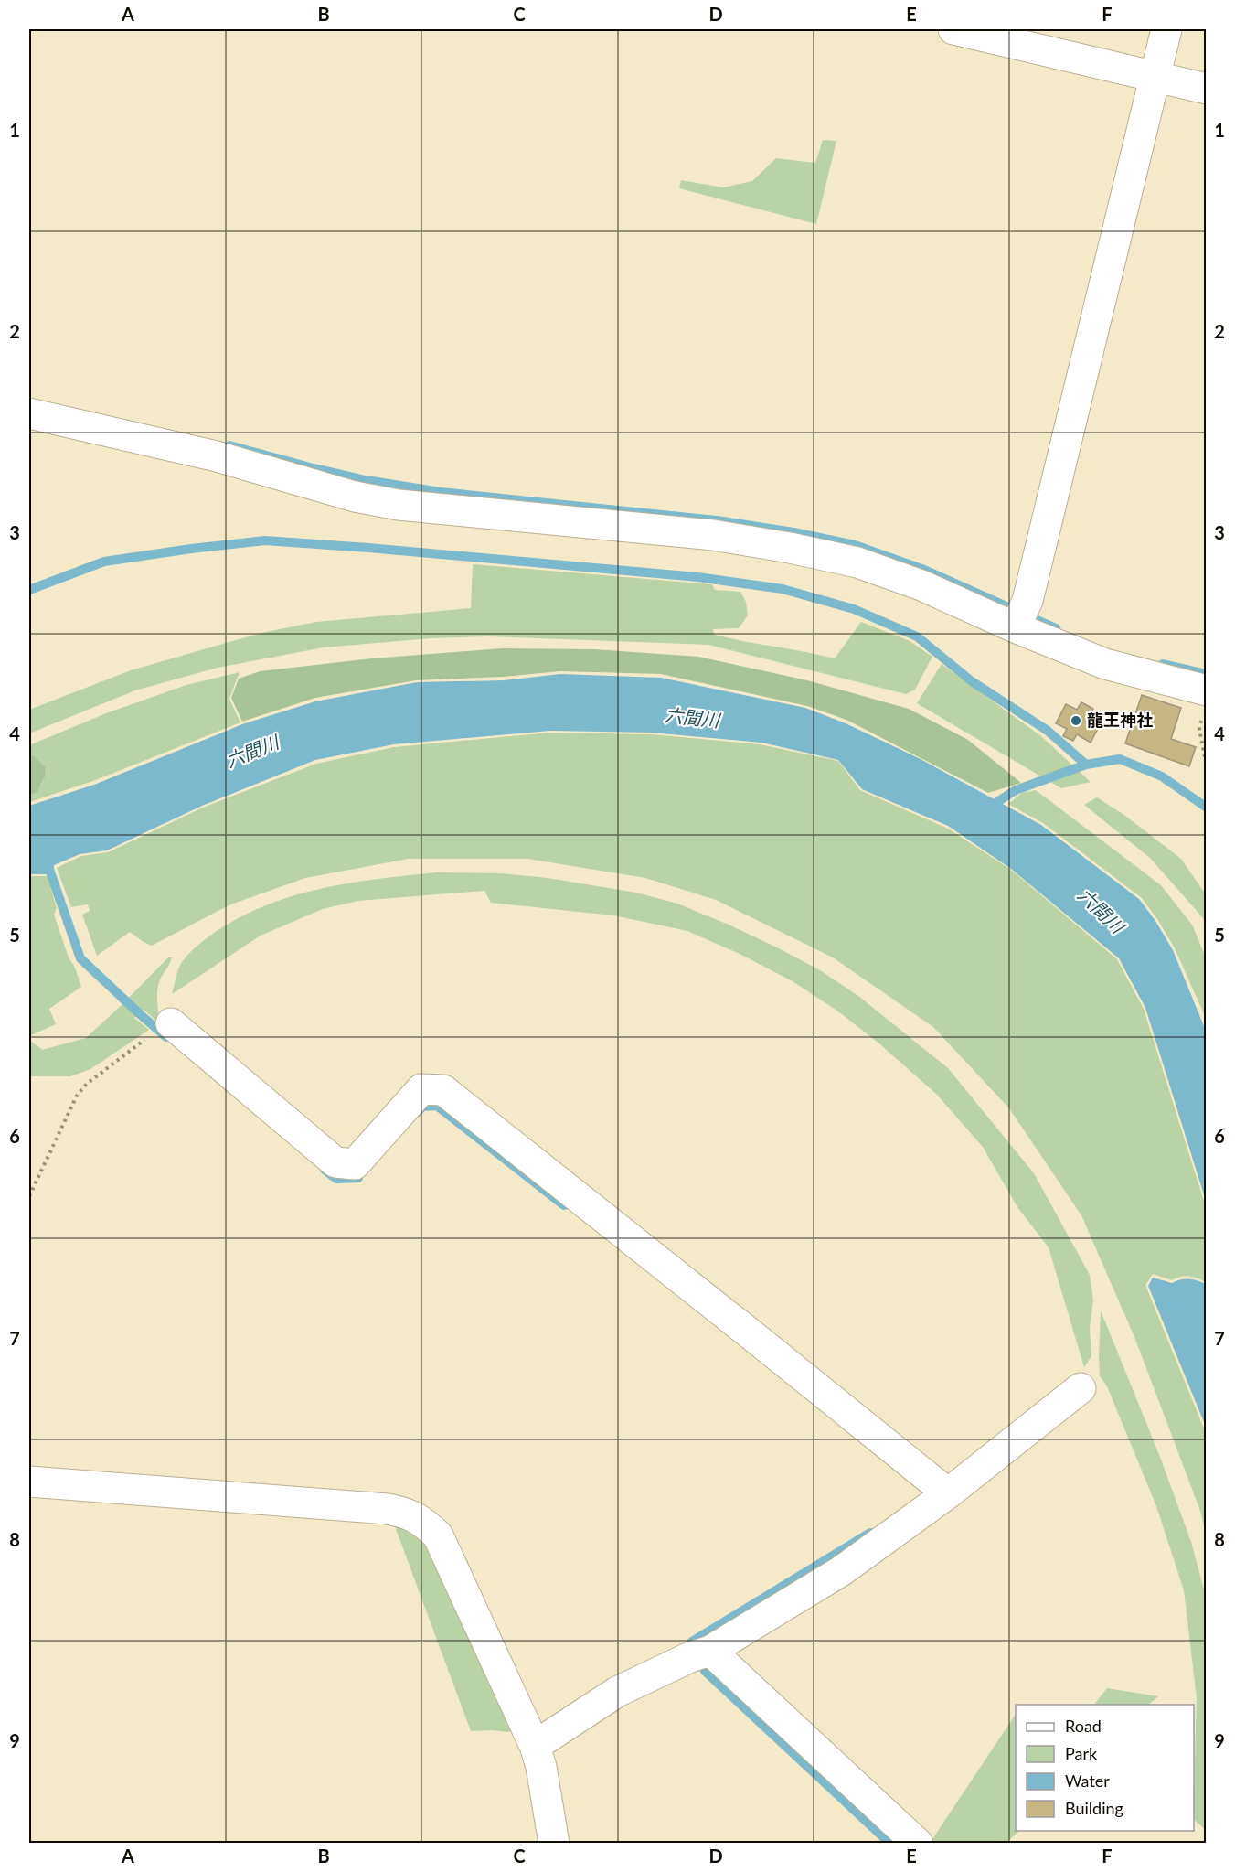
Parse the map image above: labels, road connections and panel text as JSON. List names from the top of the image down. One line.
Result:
{"water":["六間川"],"places":["龍王神社"],"legend":["Road","Park","Water","Building"],"grid":{"columns":["A","B","C","D","E","F"],"rows":["1","2","3","4","5","6","7","8","9"]}}
